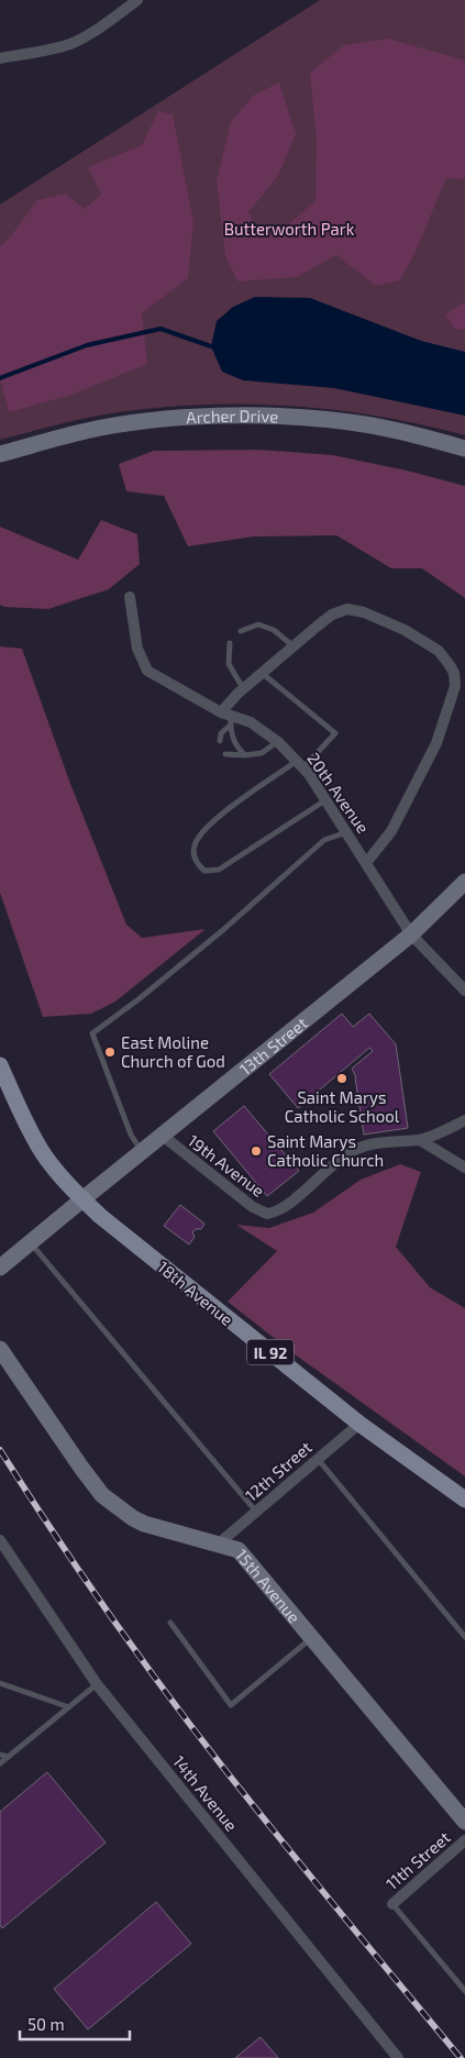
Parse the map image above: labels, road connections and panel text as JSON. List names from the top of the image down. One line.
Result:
{"streets":{"main road":["18th Avenue","IL 92"],"street":["Archer Drive","20th Avenue","13th Street","19th Avenue","12th Street","15th Avenue","14th Avenue","11th Street"]},"crossings":[["20th Avenue","13th Street"],["13th Street","19th Avenue"],["13th Street","18th Avenue"],["18th Avenue","12th Street"],["12th Street","15th Avenue"]],"parks":["Butterworth Park"],"places":["East Moline Church of God","Saint Marys Catholic School","Saint Marys Catholic Church"],"scale_bar":"50 m"}
